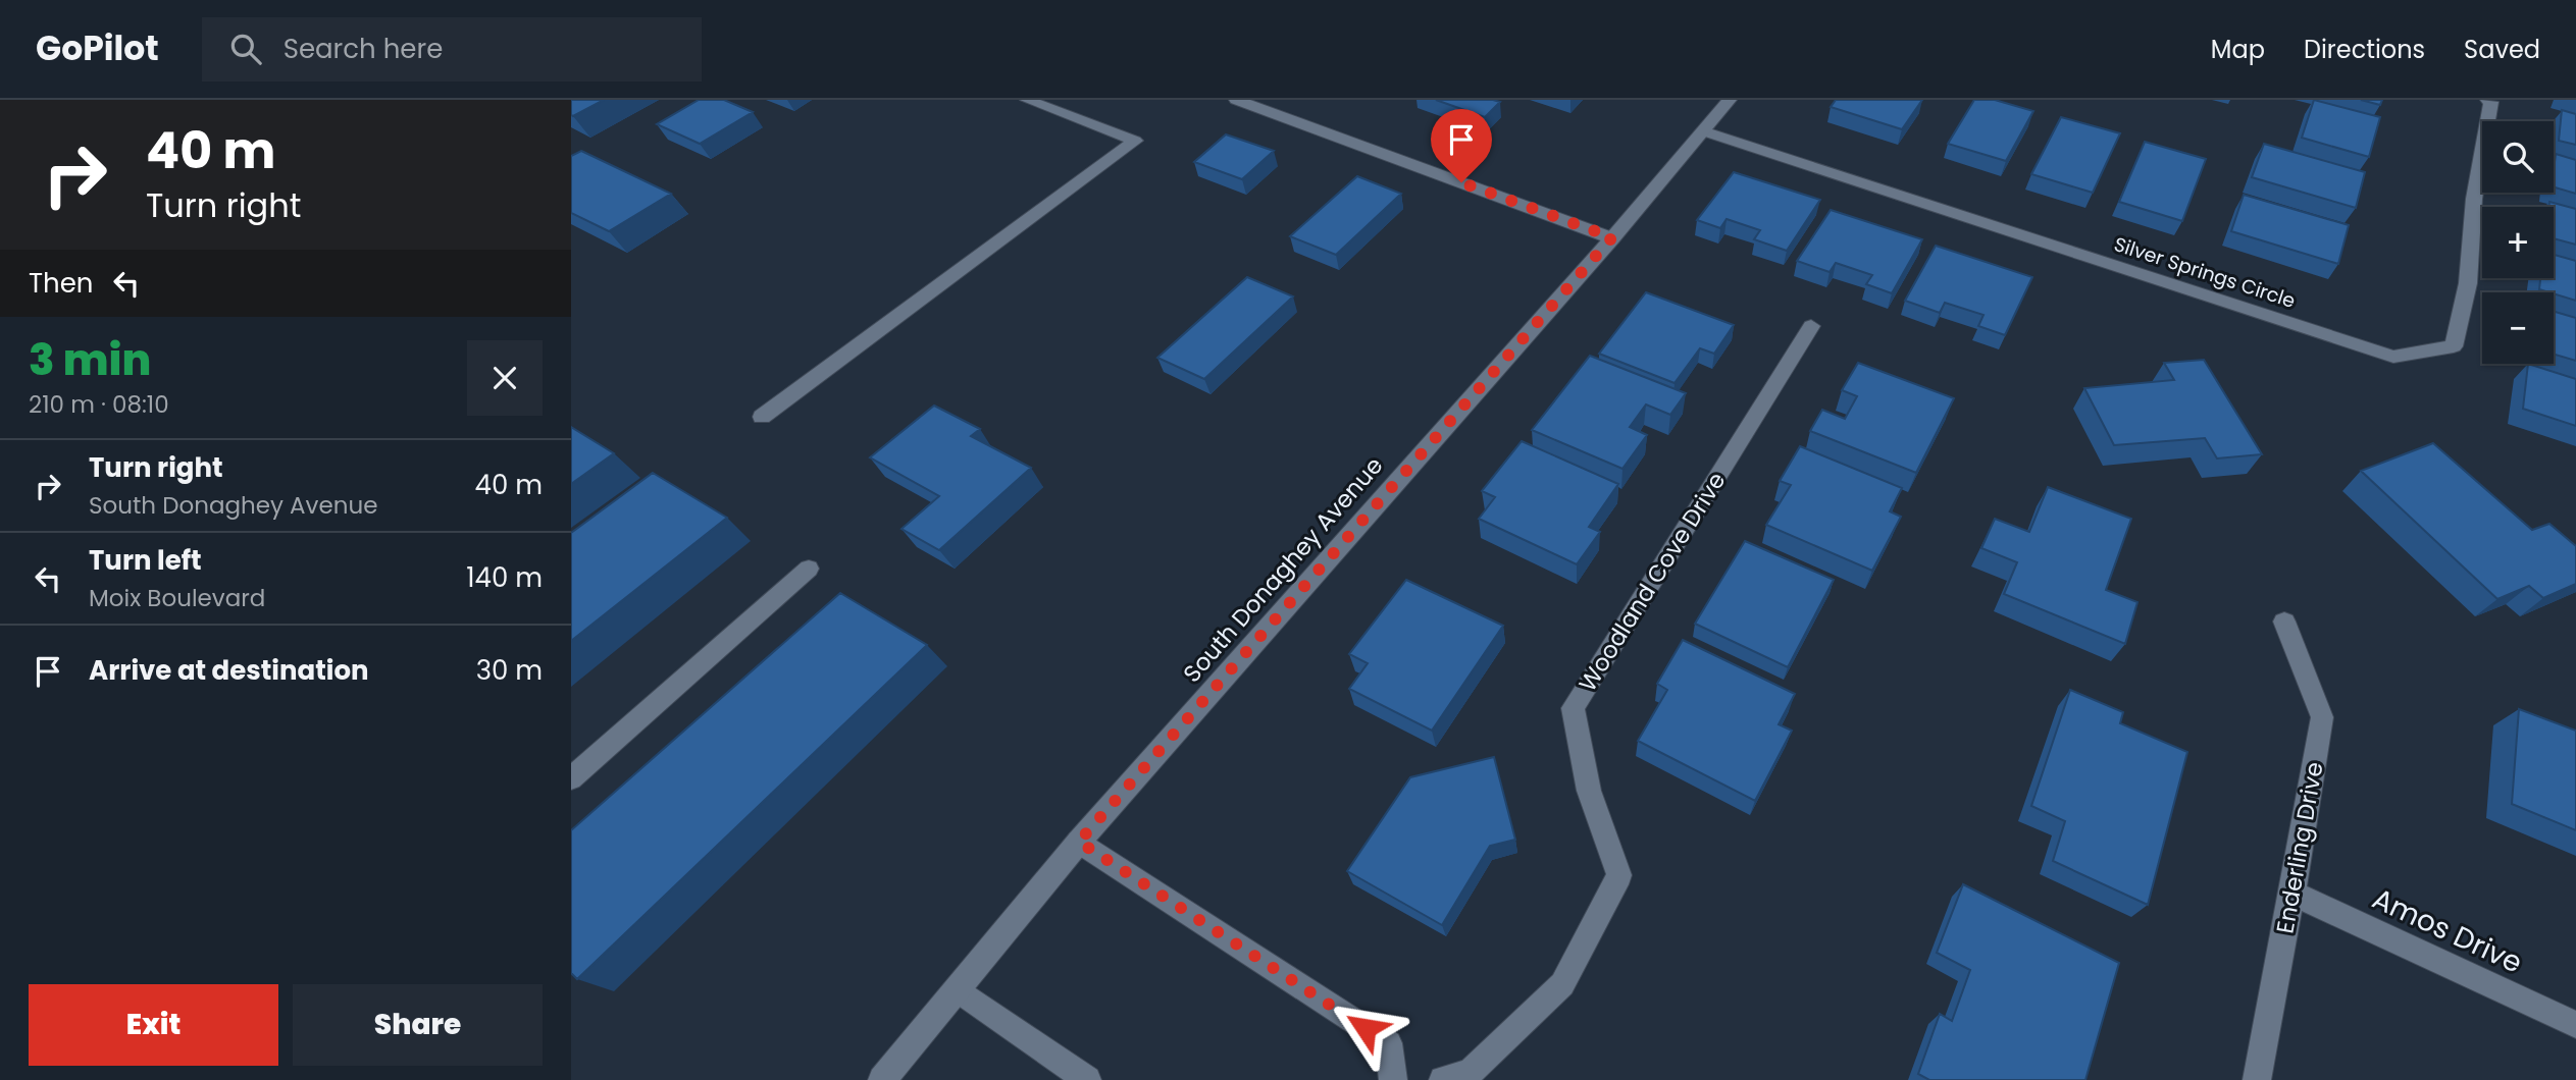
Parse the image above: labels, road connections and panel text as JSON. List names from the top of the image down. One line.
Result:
{"streets":{"street":["Silver Springs Circle","South Donaghey Avenue","Woodland Cove Drive","Enderling Drive","Amos Drive"]},"crossings":[["Silver Springs Circle","South Donaghey Avenue"],["Enderling Drive","Amos Drive"]],"page":{"header":"GoPilot","search":"Search here","nav":["Map","Directions","Saved"],"turn":["40 m","Turn right"],"map_buttons":["+","−"],"then":"Then","heading":["3 min","210 m · 08:10"],"list":[{"name":"Turn right","note":"South Donaghey Avenue","value":"40 m"},{"name":"Turn left","note":"Moix Boulevard","value":"140 m"},{"name":"Arrive at destination","value":"30 m"}],"buttons":["Exit","Share"]}}
